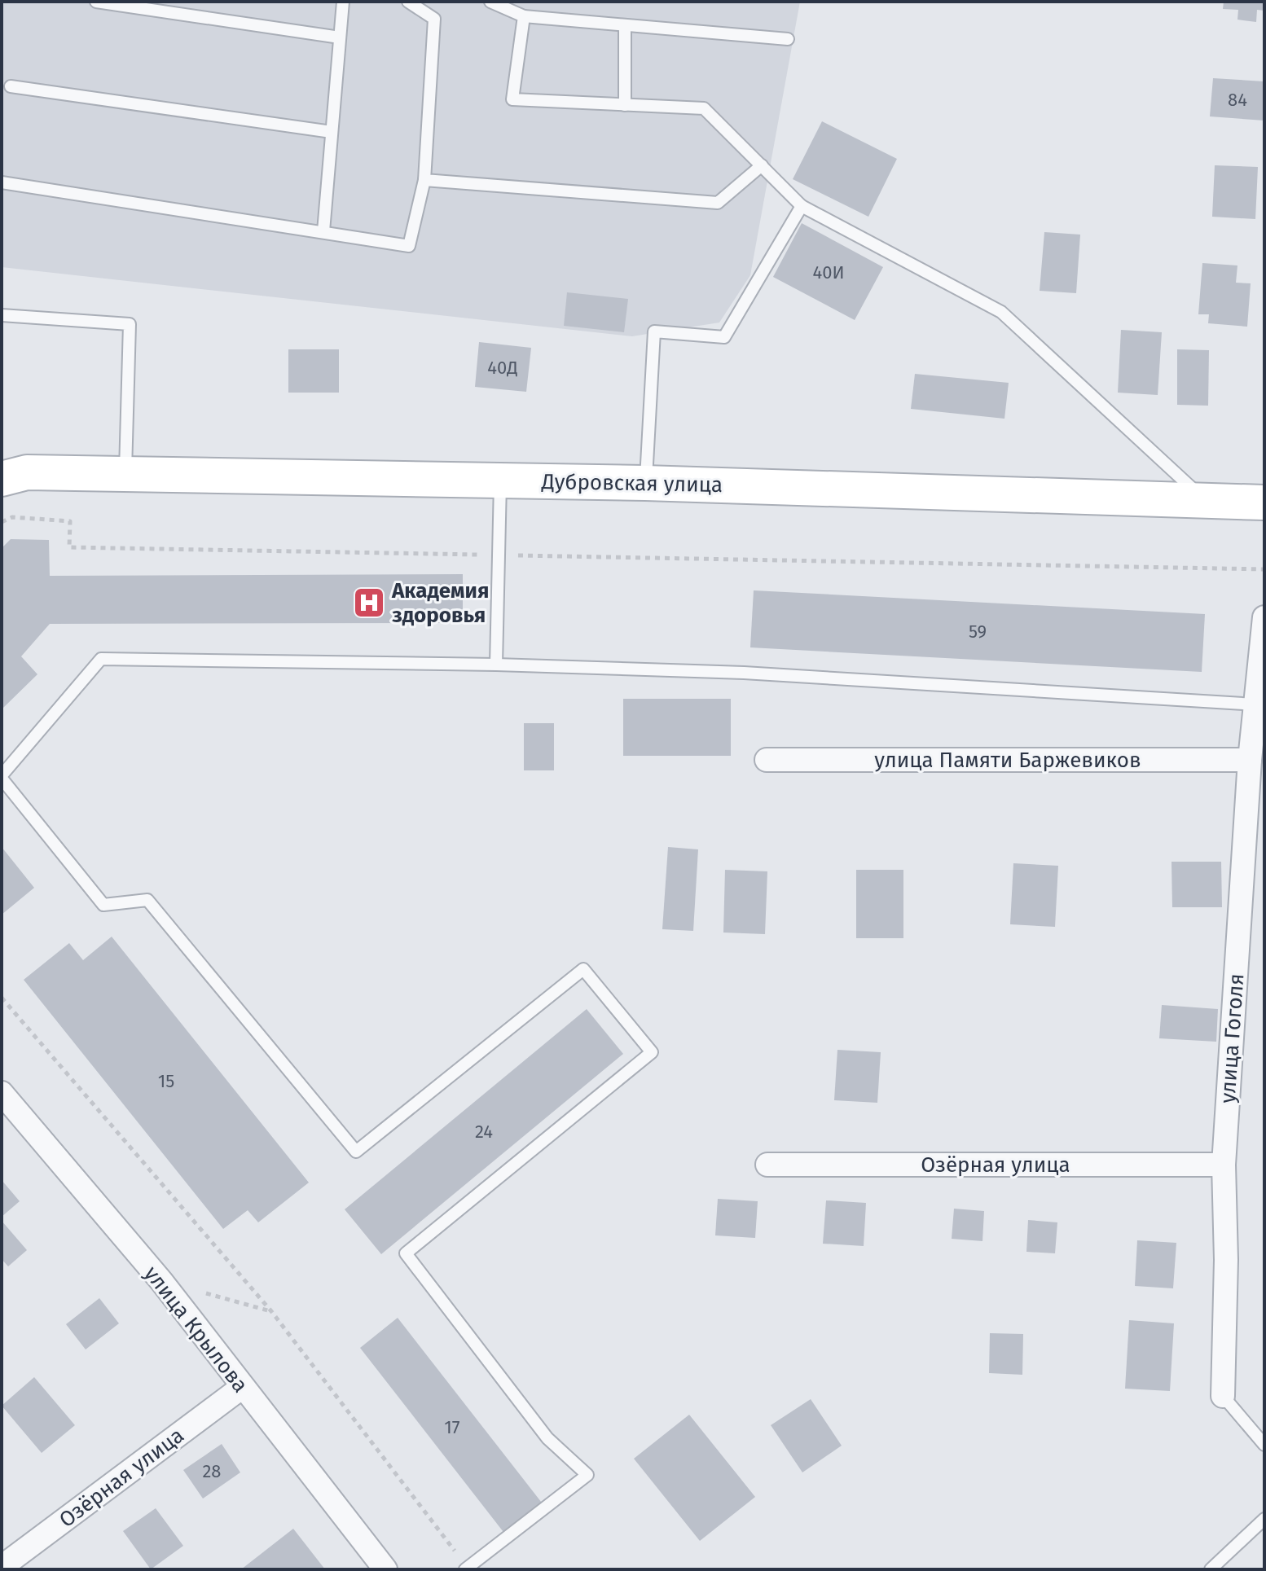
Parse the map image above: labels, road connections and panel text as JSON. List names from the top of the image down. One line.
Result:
{"streets":{"street":["Дубровская улица","улица Памяти Баржевиков","улица Гоголя","Озёрная улица","улица Крылова"]},"crossings":[["улица Памяти Баржевиков","улица Гоголя"],["улица Гоголя","Озёрная улица"],["Озёрная улица","улица Крылова"]],"places":{"hospital":["Академия здоровья"]},"house_numbers":["84","40И","40Д","59","15","24","17","28"]}
